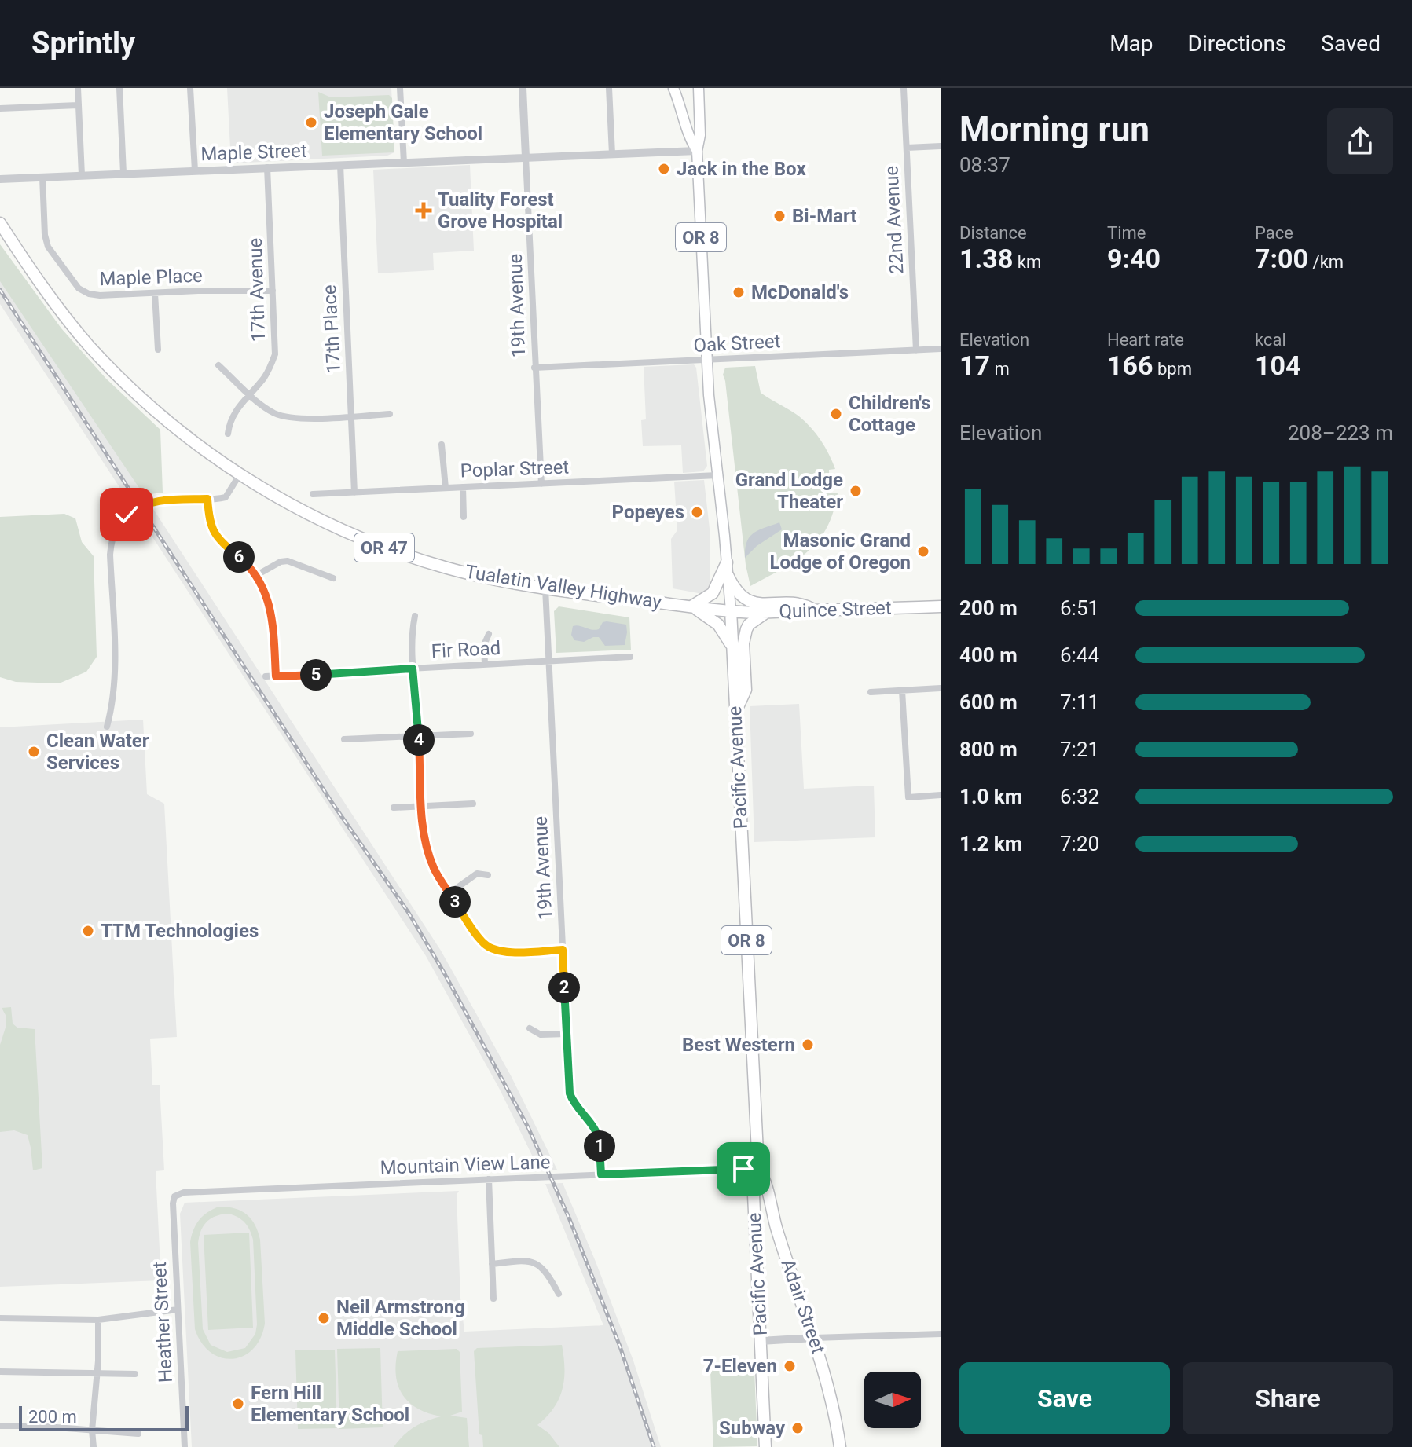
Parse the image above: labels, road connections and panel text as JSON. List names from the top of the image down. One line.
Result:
{"streets":{"highway":["OR 8","OR 47","Tualatin Valley Highway","Quince Street","Pacific Avenue","Adair Street"],"street":["Maple Street","22nd Avenue","Maple Place","17th Avenue","19th Avenue","17th Place","Oak Street","Poplar Street","Fir Road","Mountain View Lane","Heather Street"]},"crossings":[["Maple Street","OR 8"],["Maple Street","Maple Place"],["Maple Street","17th Avenue"],["Maple Street","19th Avenue"],["Maple Street","17th Place"],["Maple Street","Pacific Avenue"],["22nd Avenue","Oak Street"],["OR 8","Pacific Avenue"],["Maple Place","17th Avenue"],["19th Avenue","Oak Street"],["19th Avenue","Poplar Street"],["19th Avenue","Tualatin Valley Highway"],["19th Avenue","Fir Road"],["19th Avenue","Mountain View Lane"],["17th Place","Poplar Street"],["Oak Street","Pacific Avenue"],["Poplar Street","Pacific Avenue"],["Tualatin Valley Highway","Quince Street"],["Tualatin Valley Highway","Pacific Avenue"],["Quince Street","Pacific Avenue"],["Pacific Avenue","Mountain View Lane"],["Pacific Avenue","Adair Street"],["Mountain View Lane","Adair Street"],["Mountain View Lane","Heather Street"]],"places":{"other":["Joseph Gale Elementary School","Jack in the Box","Bi-Mart","McDonald's","Children's Cottage","Grand Lodge Theater","Popeyes","Masonic Grand Lodge of Oregon","Clean Water Services","TTM Technologies","Best Western","Neil Armstrong Middle School","7-Eleven","Fern Hill Elementary School","Subway"],"health":["Tuality Forest Grove Hospital"]},"scale_bar":"200 m","north":"right","page":{"header":"Sprintly","nav":["Map","Directions","Saved"],"heading":["Morning run","08:37"],"stats":[["Distance","1.38 km"],["Time","9:40"],["Pace","7:00 /km"],["Elevation","17 m"],["Heart rate","166 bpm"],["kcal","104"]],"chart":["Elevation","208–223 m"],"pins":["6","5","4","3","2","1"],"list":[{"name":"200 m","note":"6:51"},{"name":"400 m","note":"6:44"},{"name":"600 m","note":"7:11"},{"name":"800 m","note":"7:21"},{"name":"1.0 km","note":"6:32"},{"name":"1.2 km","note":"7:20"}],"buttons":["Save","Share"],"scale":"200 m"}}
